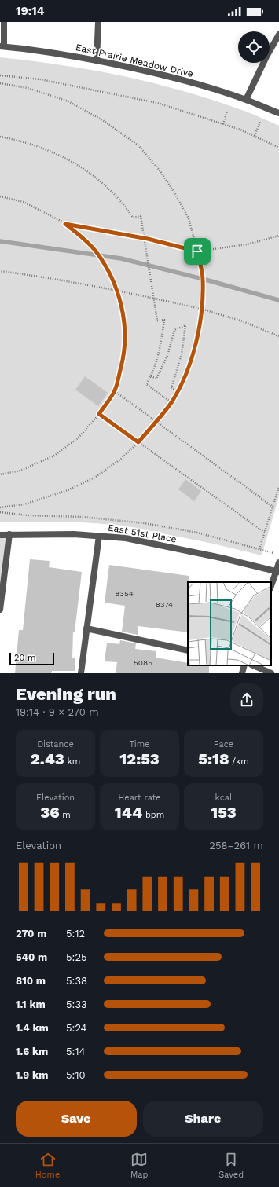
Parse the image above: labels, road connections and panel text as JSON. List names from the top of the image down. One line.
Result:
{"streets":{"street":["East Prairie Meadow Drive","East 51st Place"]},"house_numbers":["8354","8374","5085"],"scale_bar":"20 m","page":{"status":"19:14","scale":"20 m","heading":["Evening run","19:14 · 9 × 270 m"],"stats":[["Distance","2.43 km"],["Time","12:53"],["Pace","5:18 /km"],["Elevation","36 m"],["Heart rate","144 bpm"],["kcal","153"]],"chart":["Elevation","258–261 m"],"list":[{"name":"270 m","note":"5:12"},{"name":"540 m","note":"5:25"},{"name":"810 m","note":"5:38"},{"name":"1.1 km","note":"5:33"},{"name":"1.4 km","note":"5:24"},{"name":"1.6 km","note":"5:14"},{"name":"1.9 km","note":"5:10"}],"buttons":["Save","Share"],"tabs":["Home","Map","Saved"]}}
